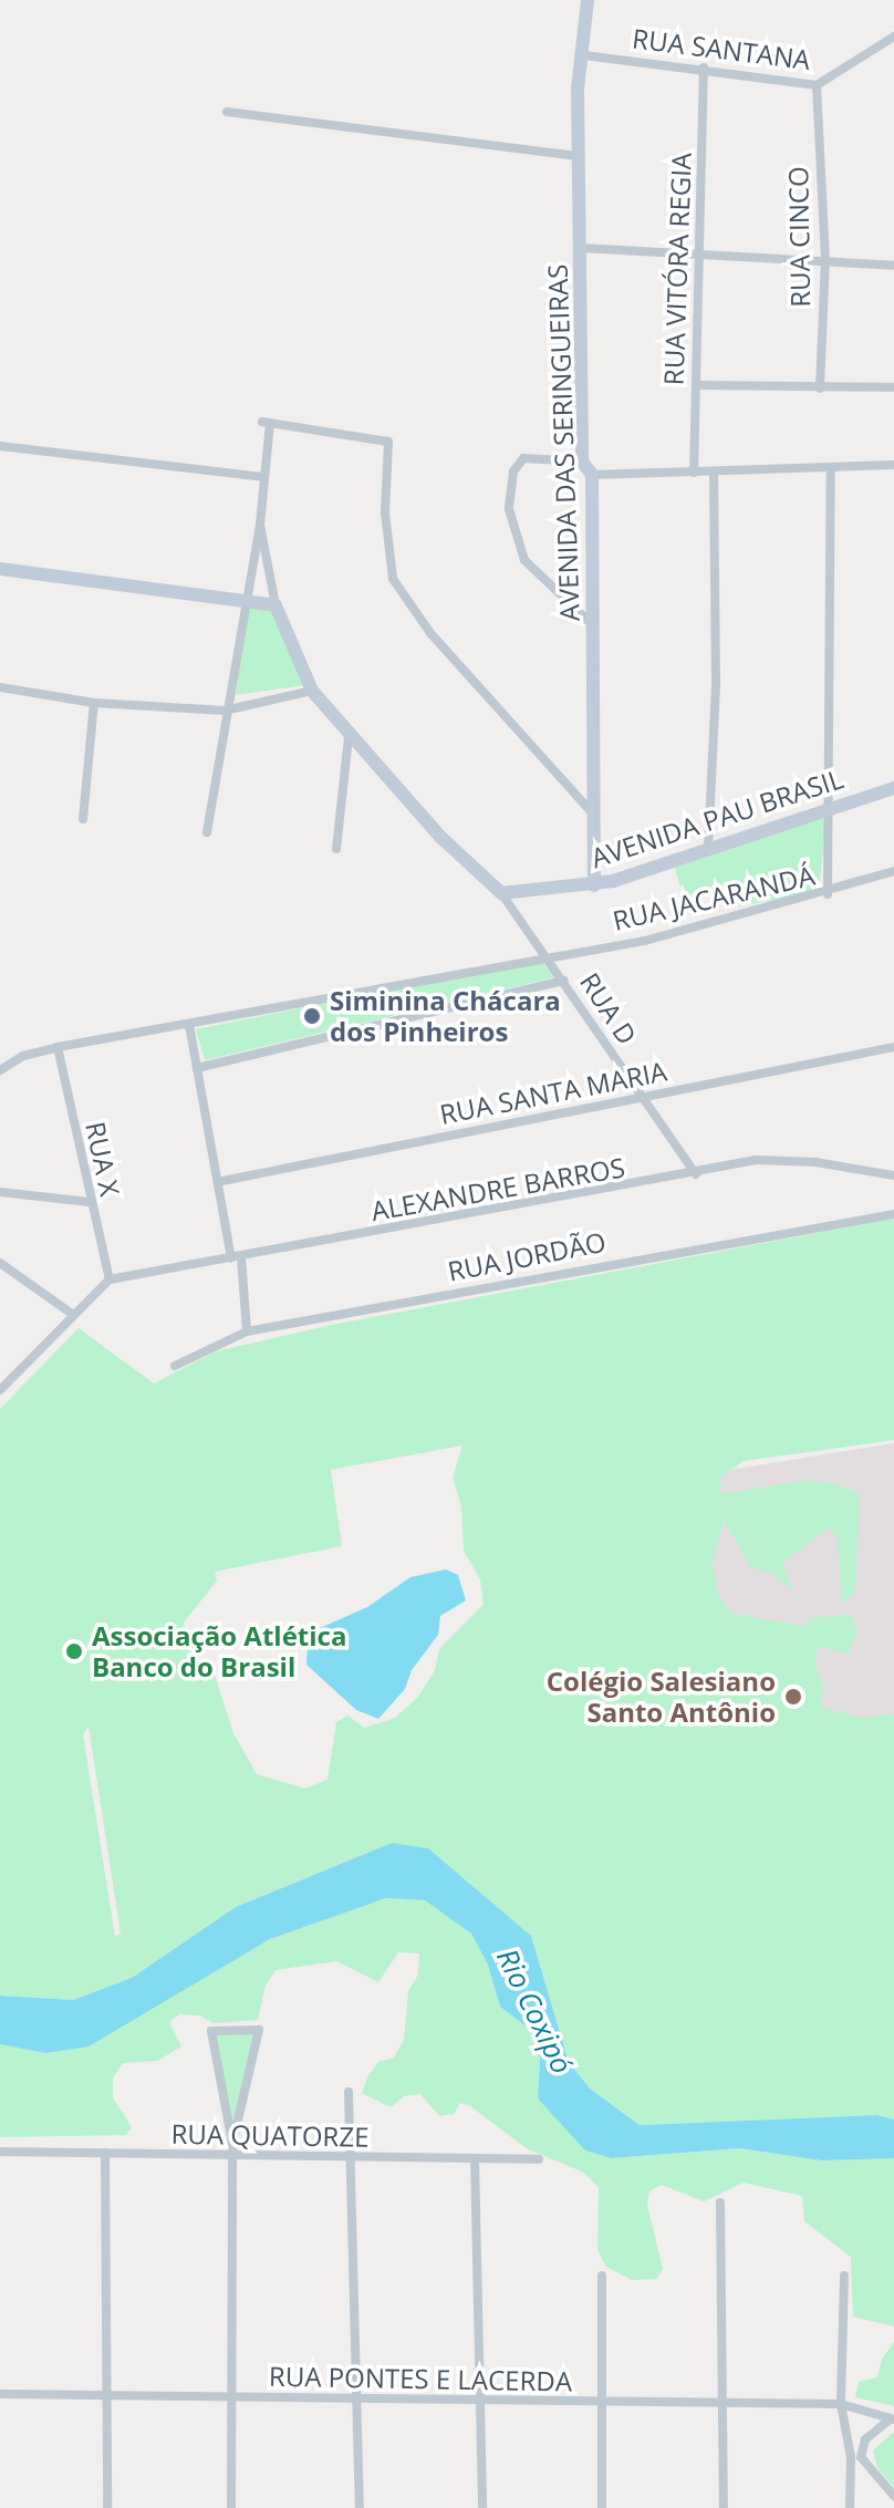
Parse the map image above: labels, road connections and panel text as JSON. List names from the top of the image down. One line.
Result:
{"streets":{"street":["RUA SANTANA","RUA CINCO","RUA VITÓRA REGIA","AVENIDA DAS SERINGUEIRAS","AVENIDA PAU BRASIL","RUA JACARANDÁ","RUA D","RUA SANTA MARIA","RUA X","ALEXANDRE BARROS","RUA JORDÃO","RUA QUATORZE","RUA PONTES E LACERDA"]},"crossings":[["RUA SANTANA","RUA CINCO"],["RUA SANTANA","RUA VITÓRA REGIA"],["RUA SANTANA","AVENIDA DAS SERINGUEIRAS"],["AVENIDA DAS SERINGUEIRAS","AVENIDA PAU BRASIL"],["AVENIDA PAU BRASIL","RUA D"],["RUA JACARANDÁ","RUA D"],["RUA JACARANDÁ","RUA X"],["RUA D","RUA SANTA MARIA"],["RUA D","ALEXANDRE BARROS"],["RUA X","ALEXANDRE BARROS"]],"water":["Rio Coxipó"],"places":["Siminina Chácara dos Pinheiros","Associação Atlética Banco do Brasil","Colégio Salesiano Santo Antônio"]}
